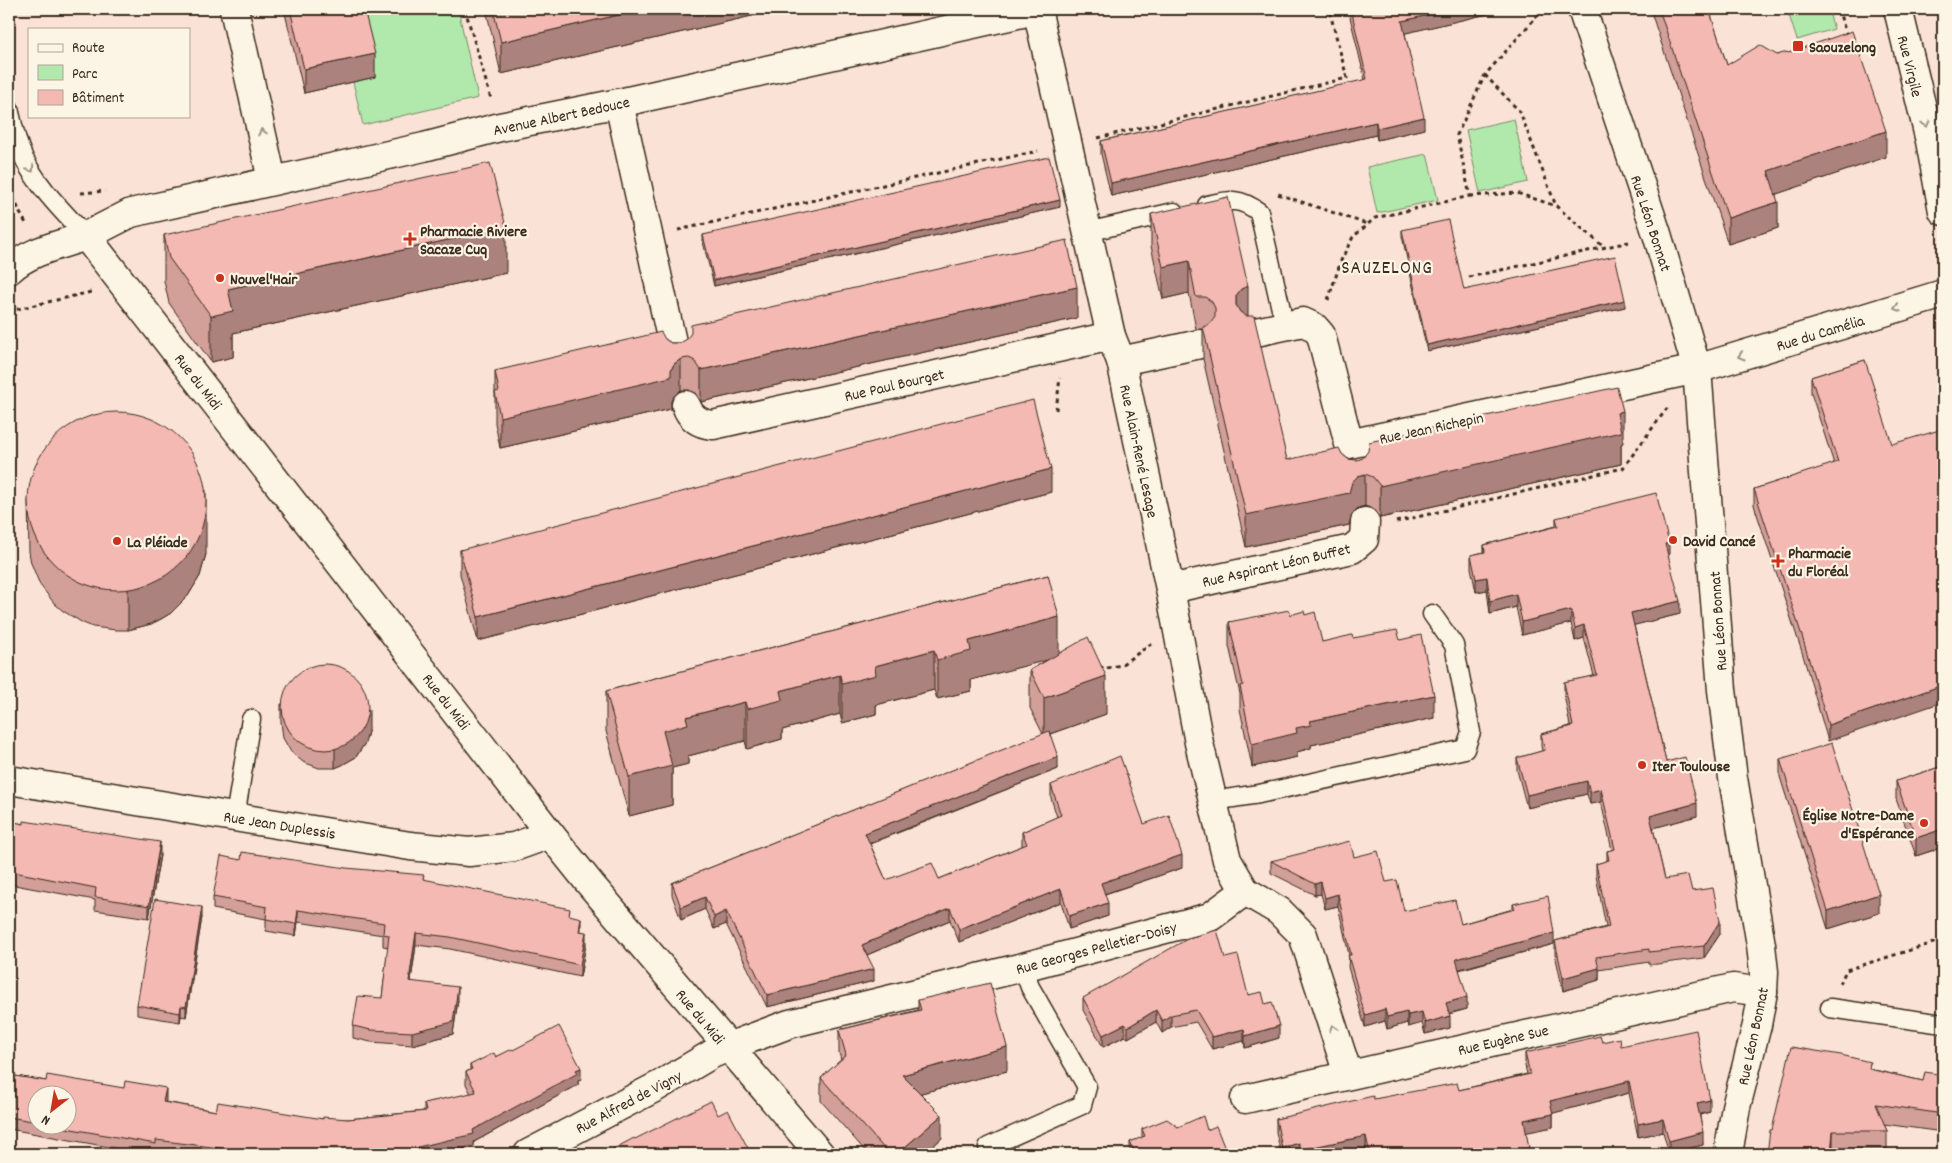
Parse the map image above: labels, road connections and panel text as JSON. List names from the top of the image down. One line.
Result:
{"streets":{"street":["Rue Virgile","Avenue Albert Bedouce","Rue Léon Bonnat","Rue du Camélia","Rue du Midi","Rue Paul Bourget","Rue Jean Richepin","Rue Alain-René Lesage","Rue Aspirant Léon Buffet","Rue Jean Duplessis","Rue Georges Pelletier-Doisy","Rue Eugène Sue","Rue Alfred de Vigny"]},"crossings":[["Avenue Albert Bedouce","Rue du Midi"],["Avenue Albert Bedouce","Rue Alain-René Lesage"],["Rue Léon Bonnat","Rue du Camélia"],["Rue Léon Bonnat","Rue Jean Richepin"],["Rue Léon Bonnat","Rue Eugène Sue"],["Rue du Camélia","Rue Jean Richepin"],["Rue du Midi","Rue Jean Duplessis"],["Rue du Midi","Rue Georges Pelletier-Doisy"],["Rue du Midi","Rue Alfred de Vigny"],["Rue Paul Bourget","Rue Alain-René Lesage"],["Rue Alain-René Lesage","Rue Aspirant Léon Buffet"],["Rue Alain-René Lesage","Rue Georges Pelletier-Doisy"],["Rue Georges Pelletier-Doisy","Rue Alfred de Vigny"]],"one_way":["Rue Virgile","Rue du Camélia"],"districts":["SAUZELONG"],"places":{"transit":["Saouzelong"],"health":["Pharmacie Riviere Sacaze Cuq","Pharmacie du Floréal"],"other":["Nouvel'Hair","David Cancé","La Pléiade","Iter Toulouse","Église Notre-Dame d'Espérance"]},"legend":["Route","Parc","Bâtiment"],"north":"bottom left"}
